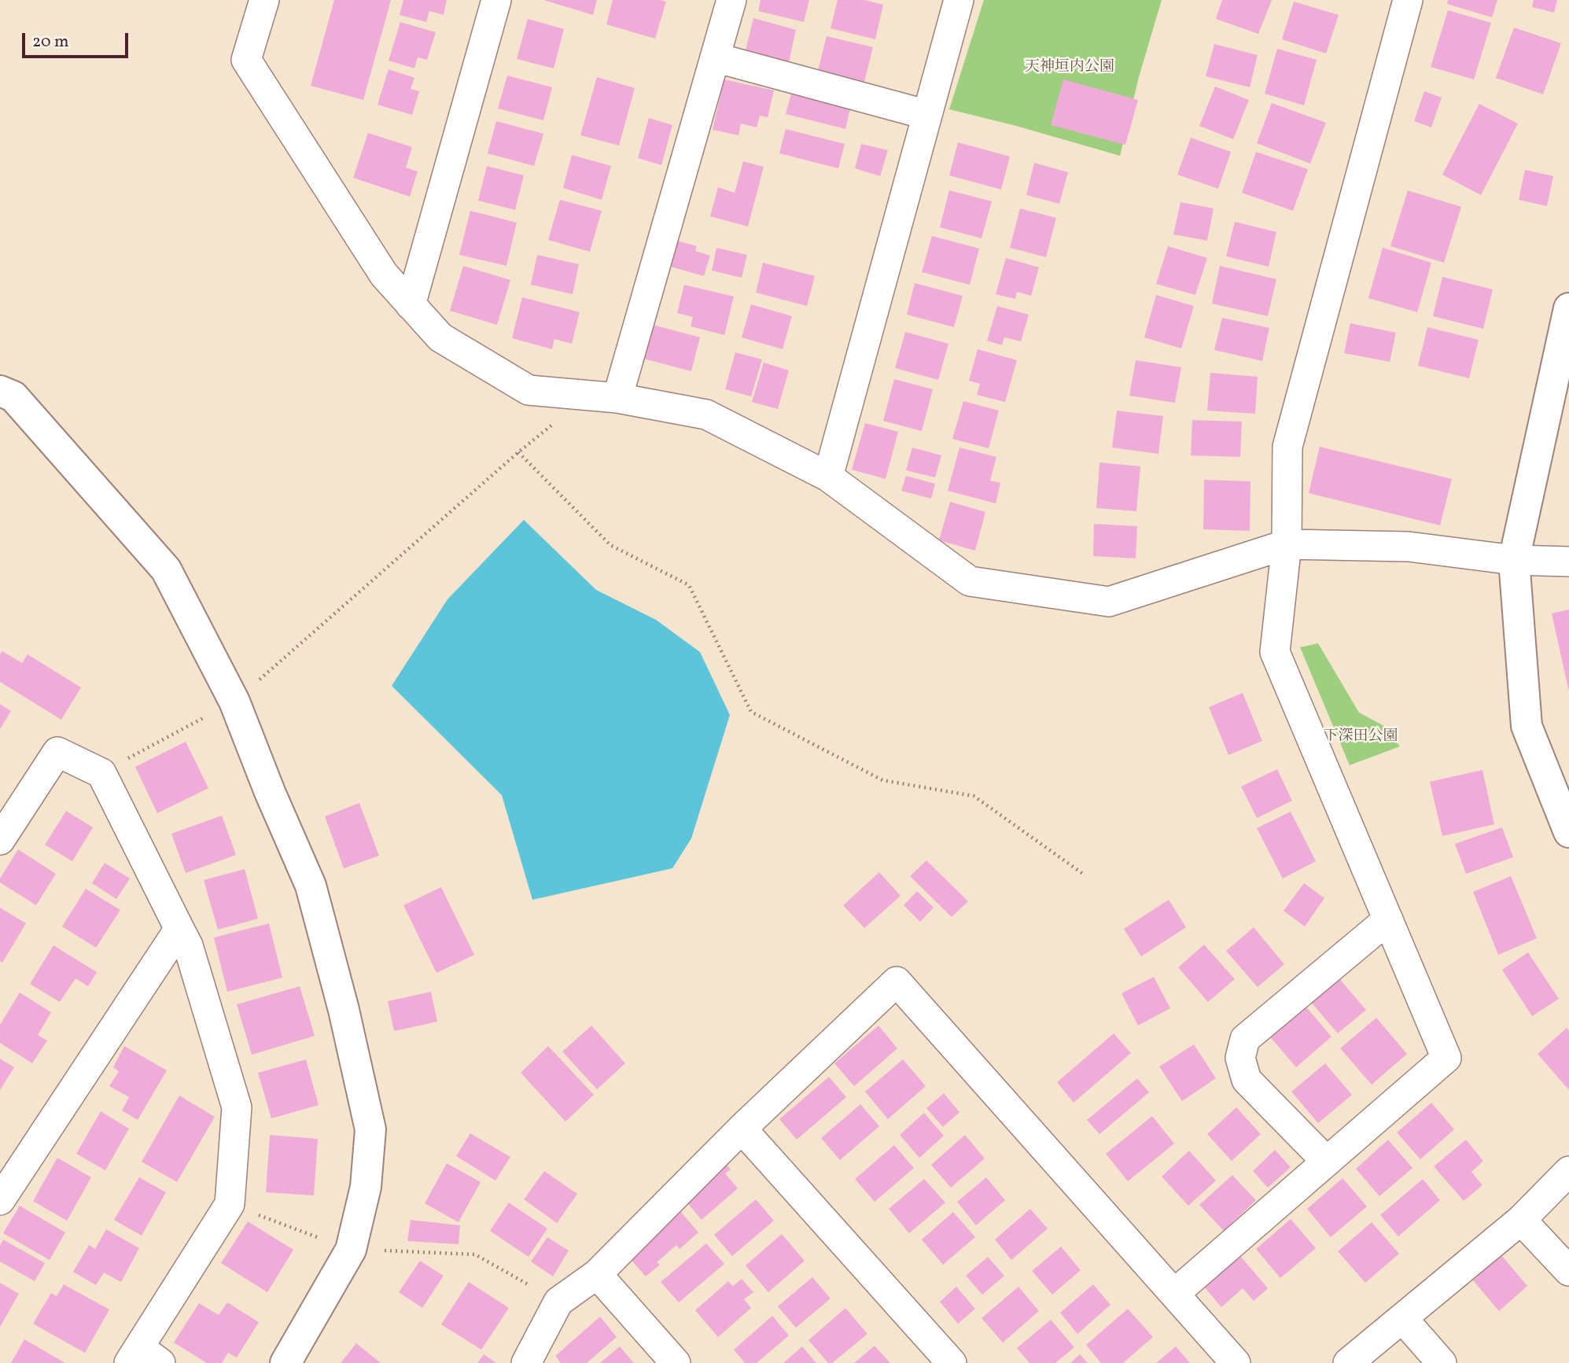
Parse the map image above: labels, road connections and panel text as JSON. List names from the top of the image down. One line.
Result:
{"parks":["天神垣内公園","下深田公園"],"scale_bar":"20 m"}
